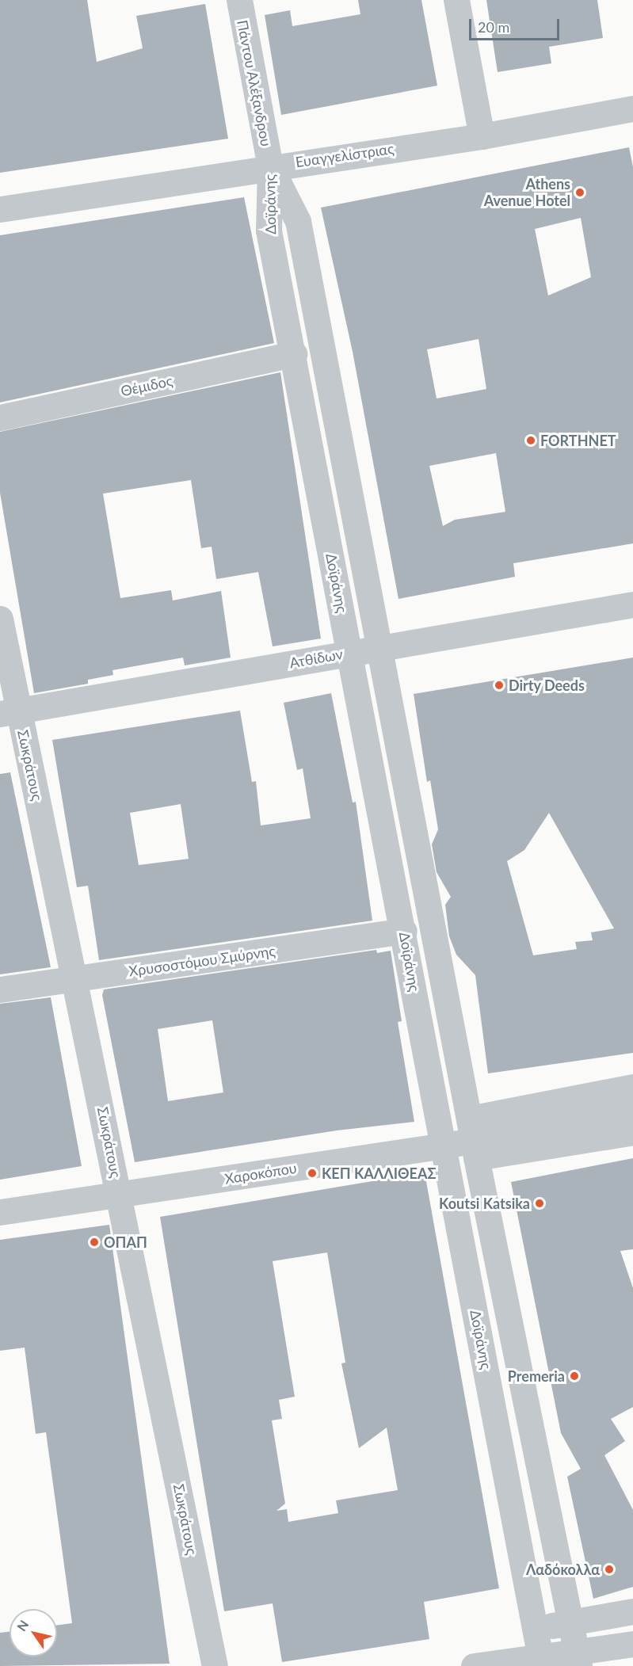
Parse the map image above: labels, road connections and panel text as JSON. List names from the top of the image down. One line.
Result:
{"streets":{"street":["Πάντου Αλέξανδρου","Ευαγγελίστριας","Δοϊράνης","Θέμιδος","Ατθίδων","Σωκράτους","Χρυσοστόμου Σμύρνης","Χαροκόπου"]},"crossings":[["Πάντου Αλέξανδρου","Ευαγγελίστριας"],["Πάντου Αλέξανδρου","Δοϊράνης"],["Ευαγγελίστριας","Δοϊράνης"],["Δοϊράνης","Θέμιδος"],["Δοϊράνης","Ατθίδων"],["Δοϊράνης","Χρυσοστόμου Σμύρνης"],["Δοϊράνης","Χαροκόπου"],["Ατθίδων","Σωκράτους"],["Σωκράτους","Χρυσοστόμου Σμύρνης"],["Σωκράτους","Χαροκόπου"]],"places":["Athens Avenue Hotel","FORTHNET","Dirty Deeds","ΚΕΠ ΚΑΛΛΙΘΕΑΣ","Koutsi Katsika","ΟΠΑΠ","Premeria","Λαδόκολλα"],"scale_bar":"20 m","north":"top left"}
